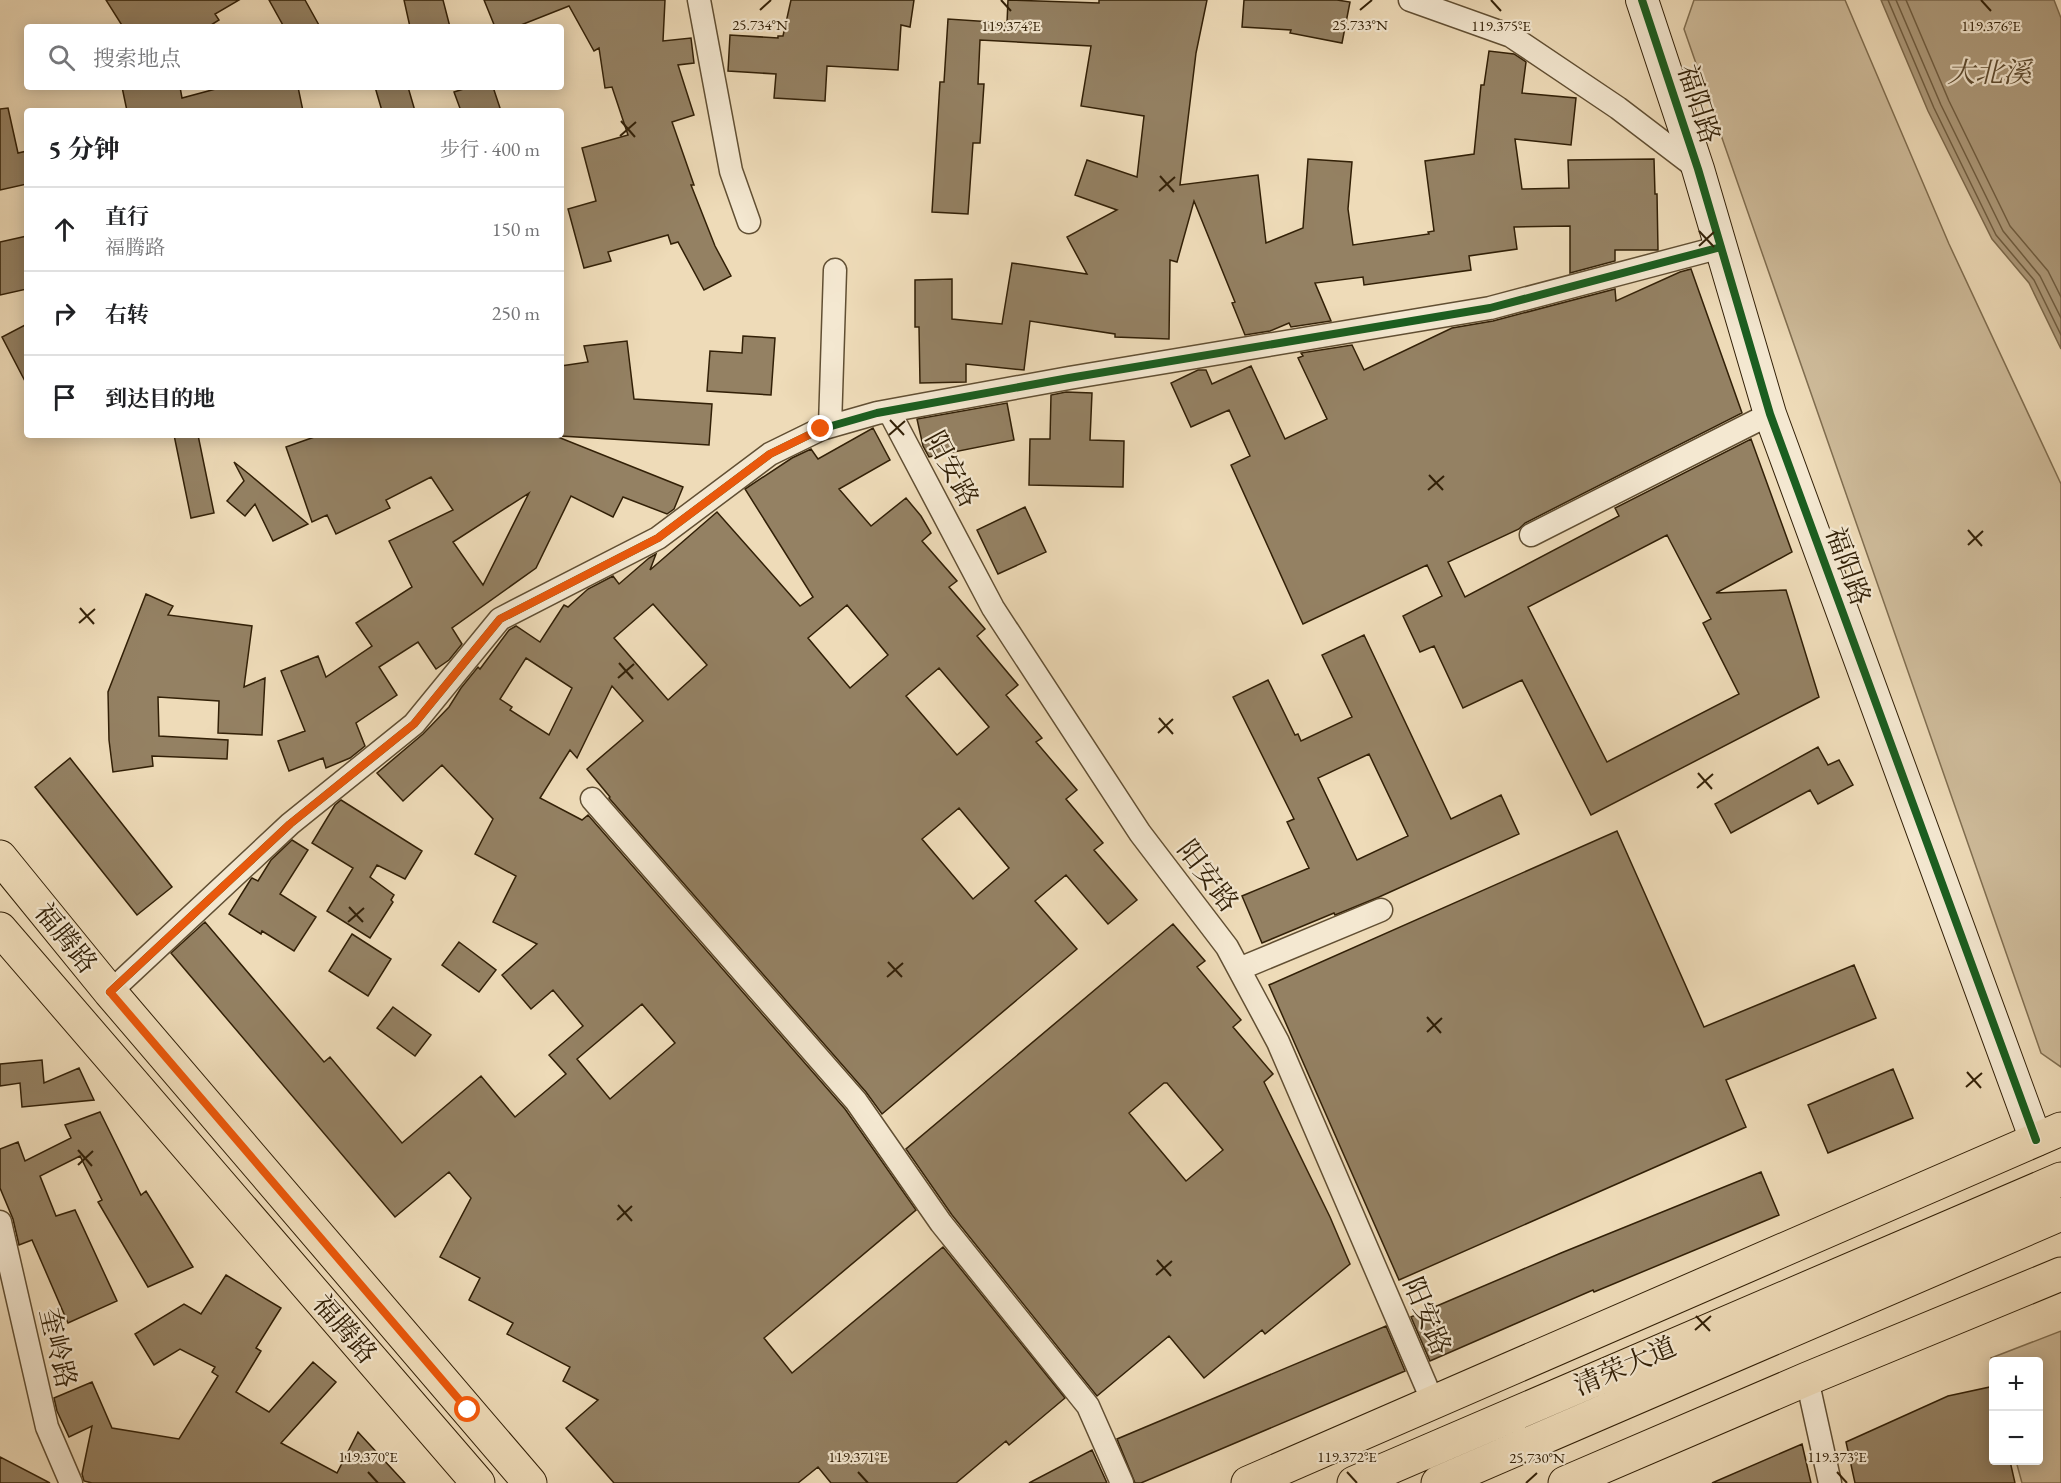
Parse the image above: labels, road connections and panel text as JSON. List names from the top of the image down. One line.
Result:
{"streets":{"main road":["福腾路","清荣大道"],"street":["福阳路","阳安路","奎岭路"]},"water":["大北溪"],"page":{"search":"搜索地点","heading":["5 分钟","步行 · 400 m"],"list":[["直行","福腾路","150 m"],["右转","250 m"],"到达目的地"],"map_buttons":["+","−"]},"coordinates":["25.733°N","25.734°N","119.374°E","119.375°E","119.376°E","119.370°E","119.371°E","119.372°E","119.373°E","25.730°N"]}
